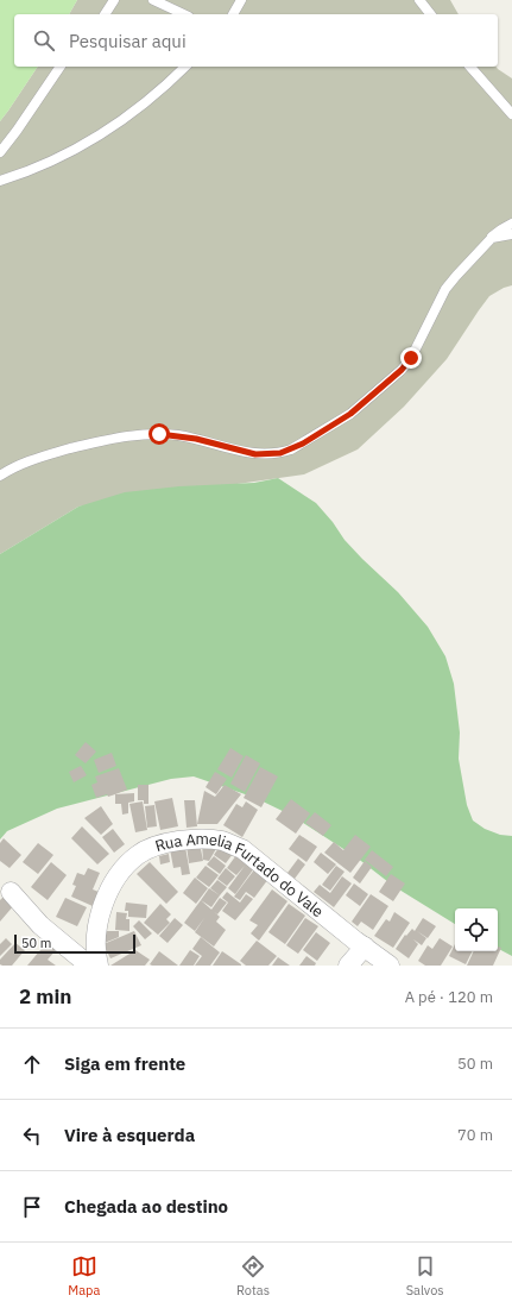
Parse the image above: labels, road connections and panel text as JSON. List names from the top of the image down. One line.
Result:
{"streets":{"street":["Rua Amelia Furtado do Vale"]},"scale_bar":"50 m","page":{"search":"Pesquisar aqui","scale":"50 m","heading":["2 min","A pé · 120 m"],"list":[["Siga em frente","50 m"],["Vire à esquerda","70 m"],"Chegada ao destino"],"nav":["Mapa","Rotas","Salvos"]}}
